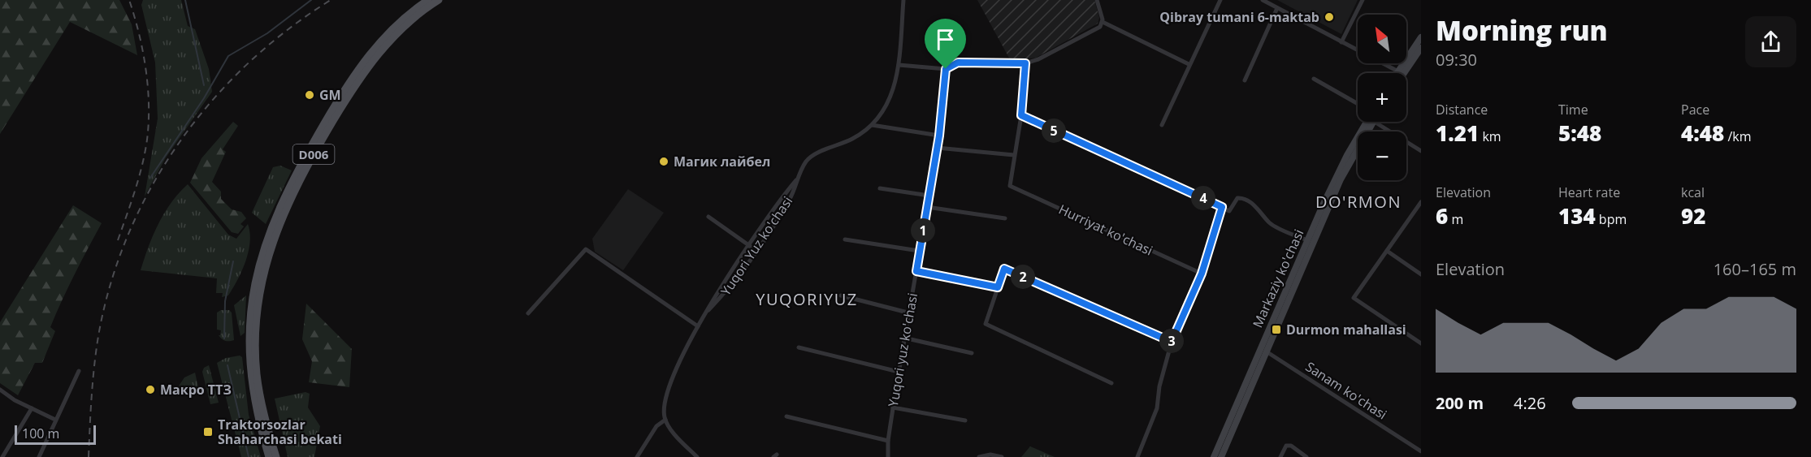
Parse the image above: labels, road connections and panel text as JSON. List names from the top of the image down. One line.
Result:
{"streets":{"main road":["D006"],"street":["Hurriyat ko'chasi","Yuqori Yuz ko'chasi","Markaziy ko'chasi","Yuqori yuz ko'chasi","Sanam ko'chasi"]},"crossings":[["Markaziy ko'chasi","Sanam ko'chasi"]],"districts":["DO'RMON","YUQORIYUZ"],"places":{"other":["Qibray tumani 6-maktab","GM","Магик лайбел","Макро ТТЗ"],"transit":["Durmon mahallasi","Traktorsozlar Shaharchasi bekati"]},"scale_bar":"100 m","north":"top left","page":{"heading":["Morning run","09:30"],"map_buttons":["+","−"],"stats":[["Distance","1.21 km"],["Time","5:48"],["Pace","4:48 /km"],["Elevation","6 m"],["Heart rate","134 bpm"],["kcal","92"]],"pins":["5","4","1","2","3"],"chart":["Elevation","160–165 m"],"list":[{"name":"200 m","note":"4:26"}],"scale":"100 m"}}
